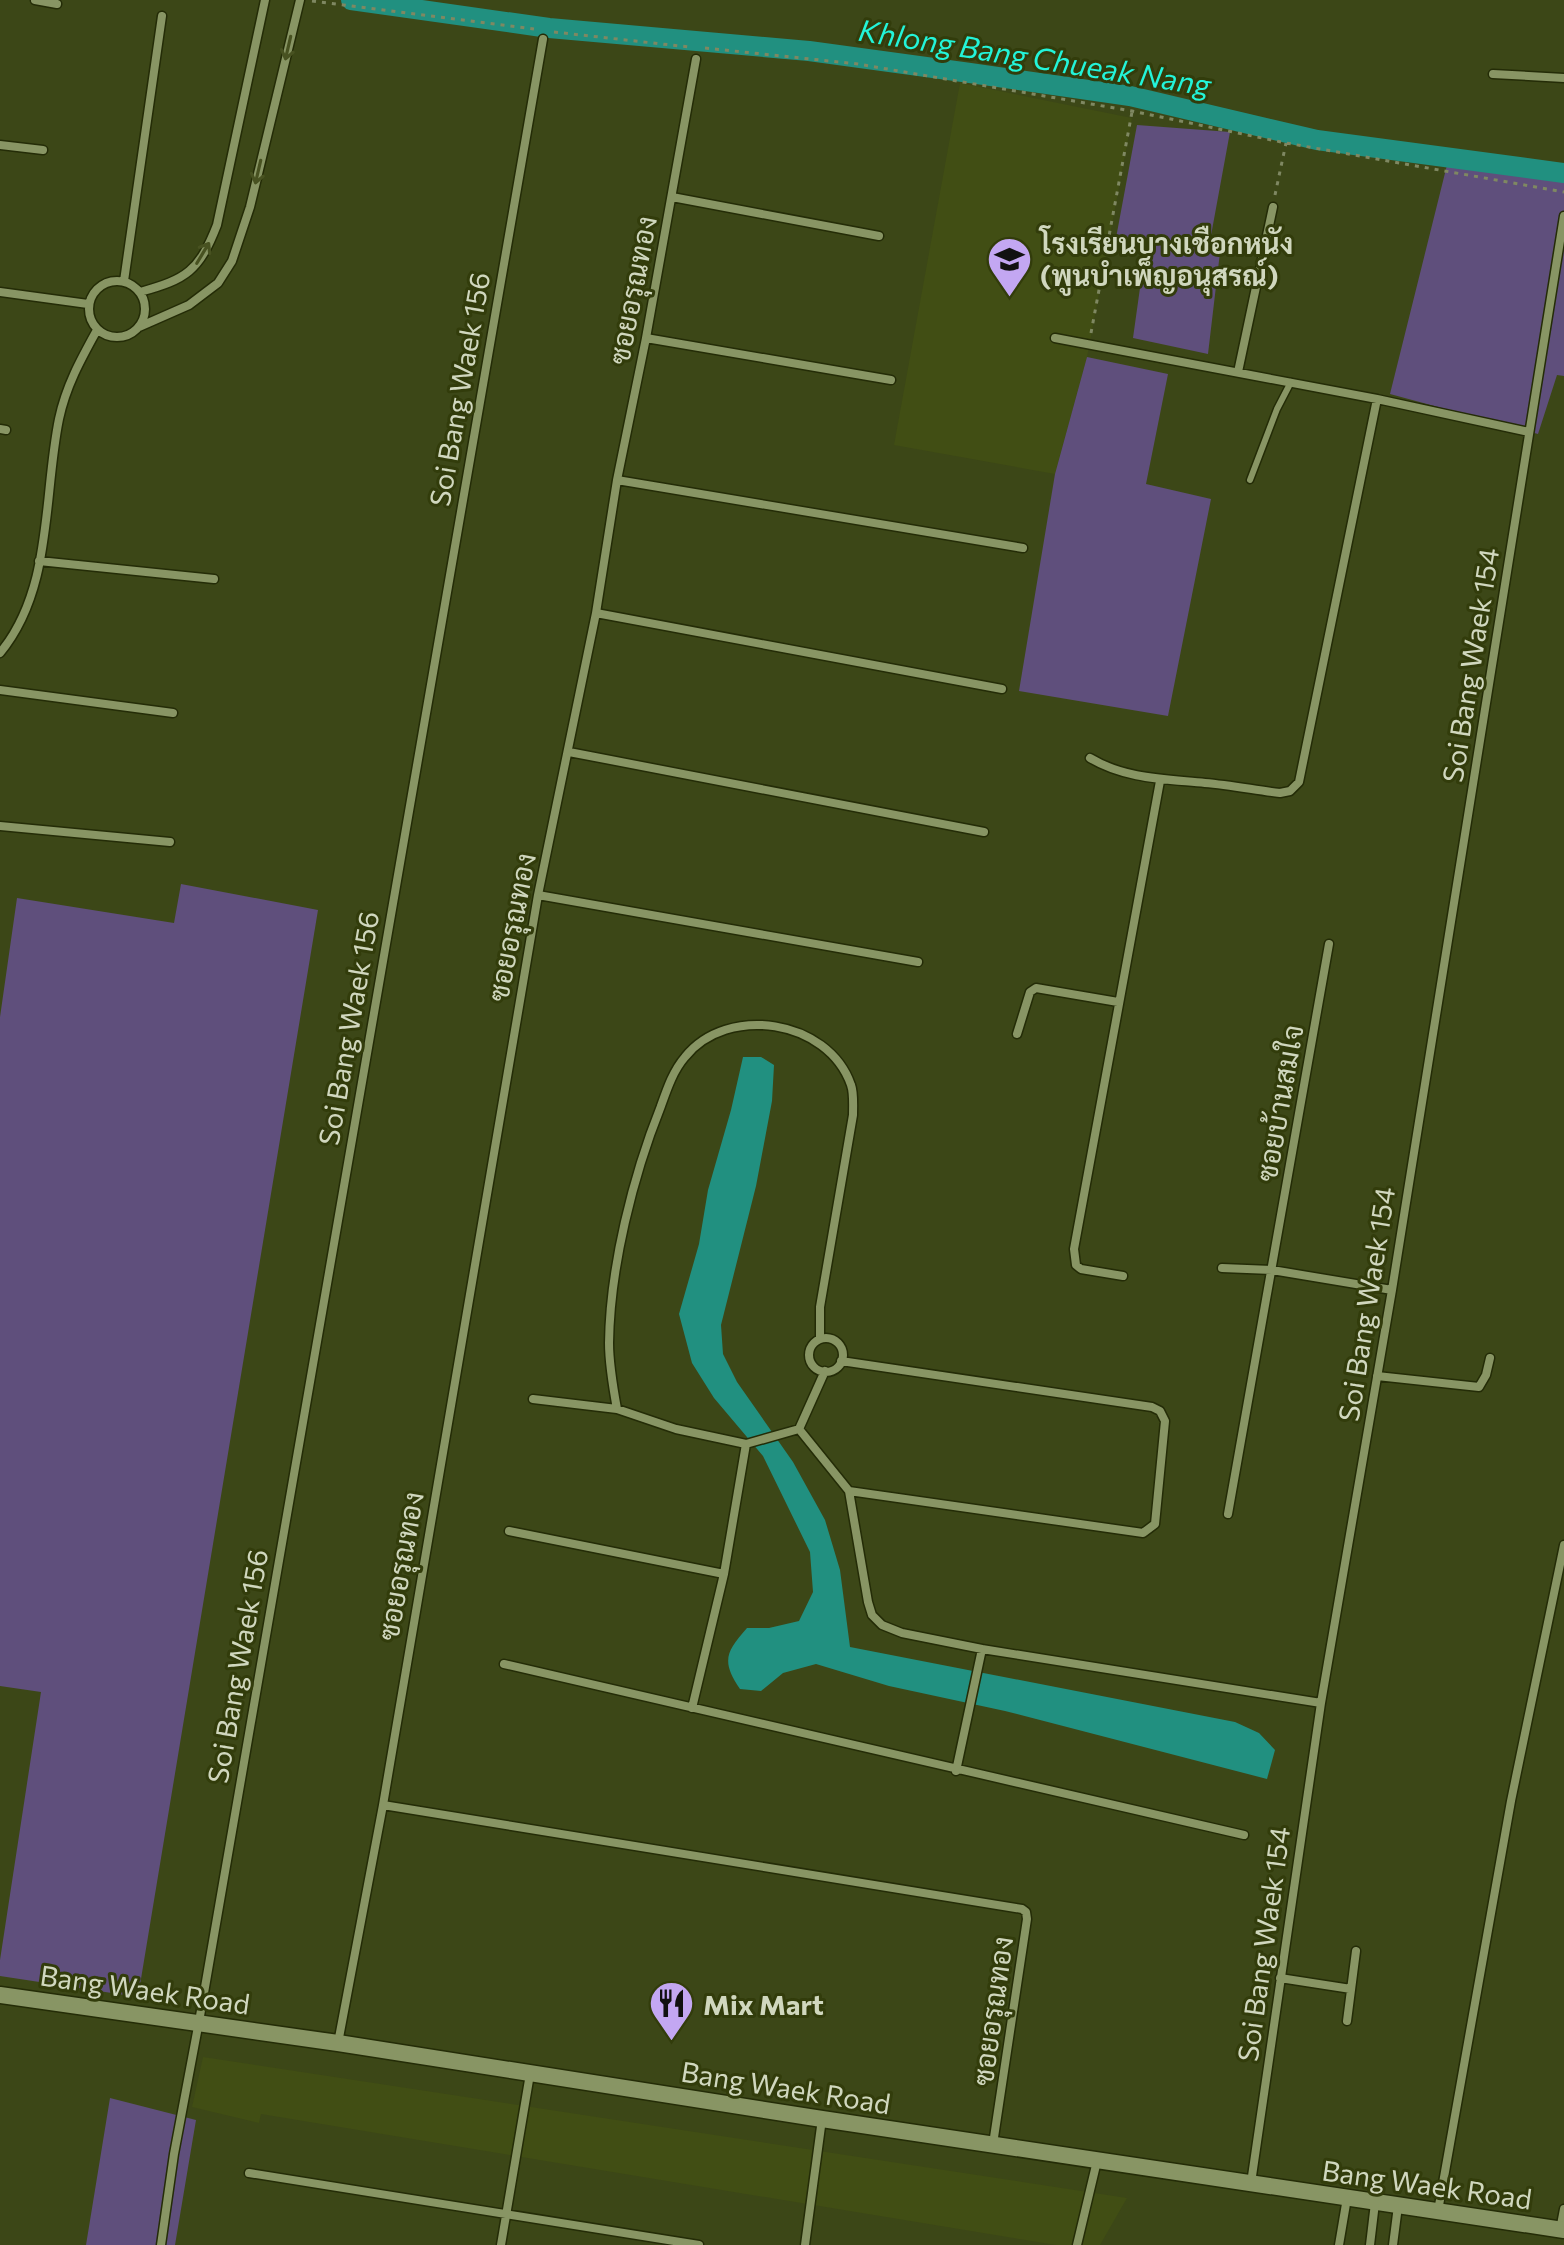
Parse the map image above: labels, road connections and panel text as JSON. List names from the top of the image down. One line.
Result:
{"streets":{"main road":["Bang Waek Road"],"street":["ซอยอรุณทอง","Soi Bang Waek 156","Soi Bang Waek 154","ซอยบ้านสมใจ"]},"crossings":[["ซอยอรุณทอง","Bang Waek Road"],["Soi Bang Waek 156","Bang Waek Road"],["Soi Bang Waek 154","Bang Waek Road"]],"water":["Khlong Bang Chueak Nang"],"places":{"school or university":["โรงเรียนบางเชือกหนัง (พูนบำเพ็ญอนุสรณ์)"],"restaurant":["Mix Mart"]}}
